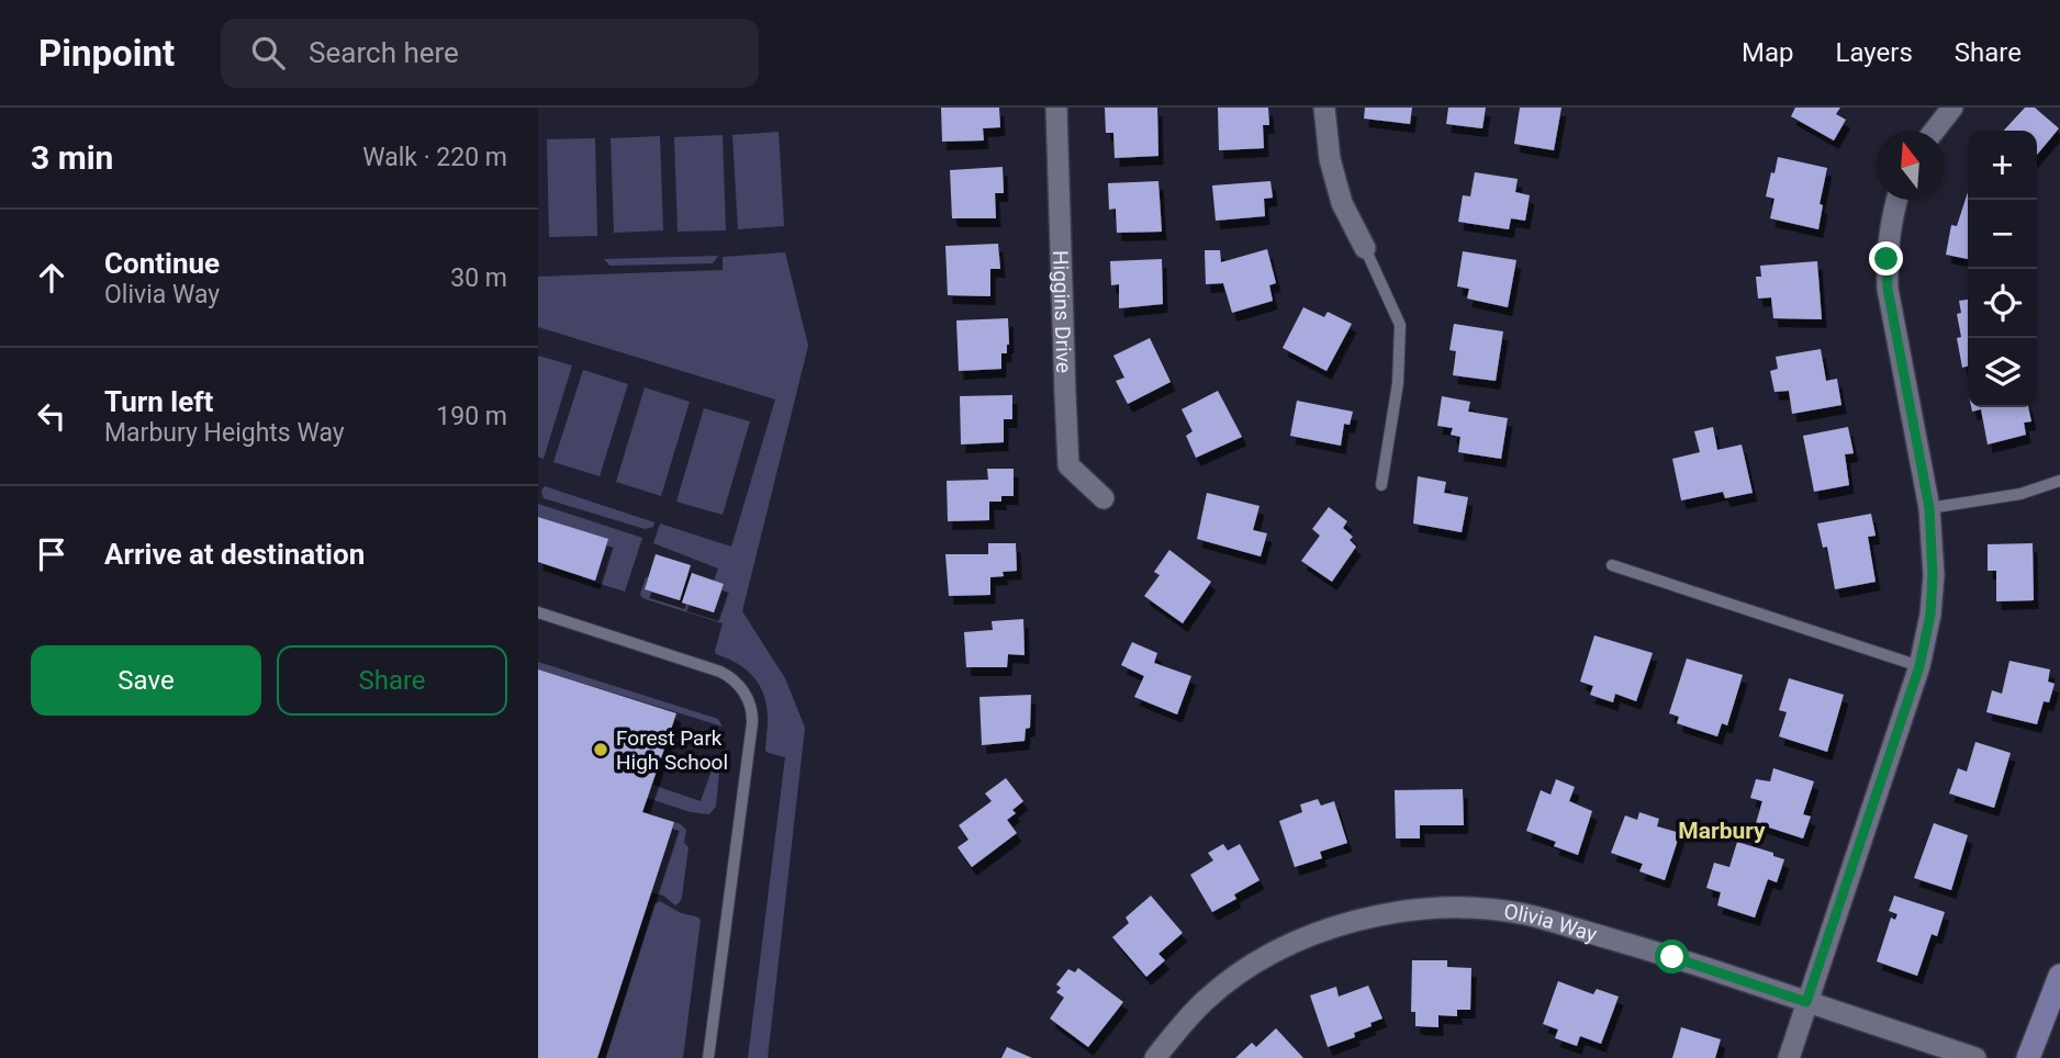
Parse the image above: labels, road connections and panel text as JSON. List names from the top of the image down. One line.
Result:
{"streets":{"street":["Higgins Drive","Olivia Way"]},"districts":["Marbury"],"places":["Forest Park High School"],"north":"top","page":{"header":"Pinpoint","search":"Search here","nav":["Map","Layers","Share"],"heading":["3 min","Walk · 220 m"],"map_buttons":["+","−"],"list":[["Continue","Olivia Way","30 m"],["Turn left","Marbury Heights Way","190 m"],"Arrive at destination"],"buttons":["Save","Share"]}}
